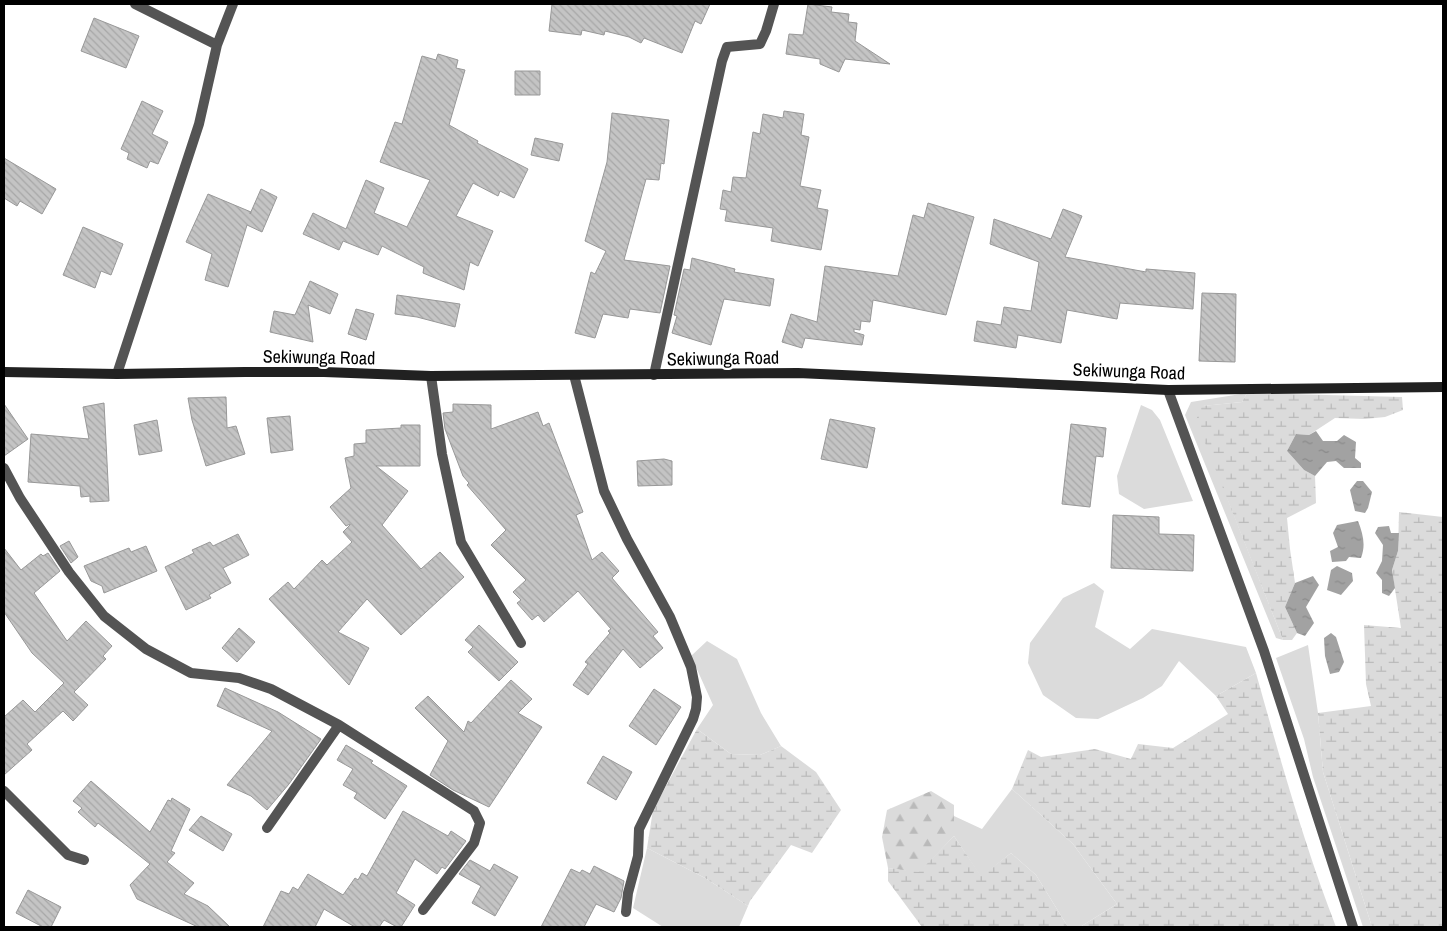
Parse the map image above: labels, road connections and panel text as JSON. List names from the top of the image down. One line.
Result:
{"streets":{"main road":["Sekiwunga Road"]}}
